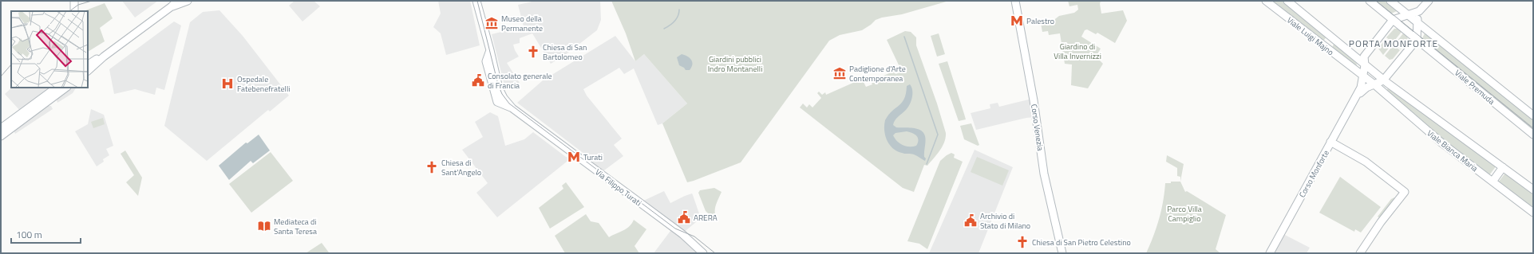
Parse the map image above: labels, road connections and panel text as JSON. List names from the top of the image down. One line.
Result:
{"streets":{"street":["Viale Luigi Majno","Viale Premuda","Corso Venezia","Viale Bianca Maria","Corso Monforte","Via Filippo Turati"]},"crossings":[["Viale Luigi Majno","Viale Bianca Maria"],["Viale Luigi Majno","Corso Monforte"],["Viale Premuda","Corso Monforte"],["Viale Bianca Maria","Corso Monforte"]],"districts":["PORTA MONFORTE"],"parks":["Giardino di Villa Invernizzi","Giardini pubblici Indro Montanelli","Parco Villa Campiglio"],"places":{"metro station":["Palestro","Turati"],"museum":["Museo della Permanente","Padiglione d'Arte Contemporanea"],"church":["Chiesa di San Bartolomeo","Chiesa di Sant'Angelo","Chiesa di San Pietro Celestino"],"public building":["Consolato generale di Francia","ARERA","Archivio di Stato di Milano"],"hospital":["Ospedale Fatebenefratelli"],"library":["Mediateca di Santa Teresa"]},"scale_bar":"100 m"}
